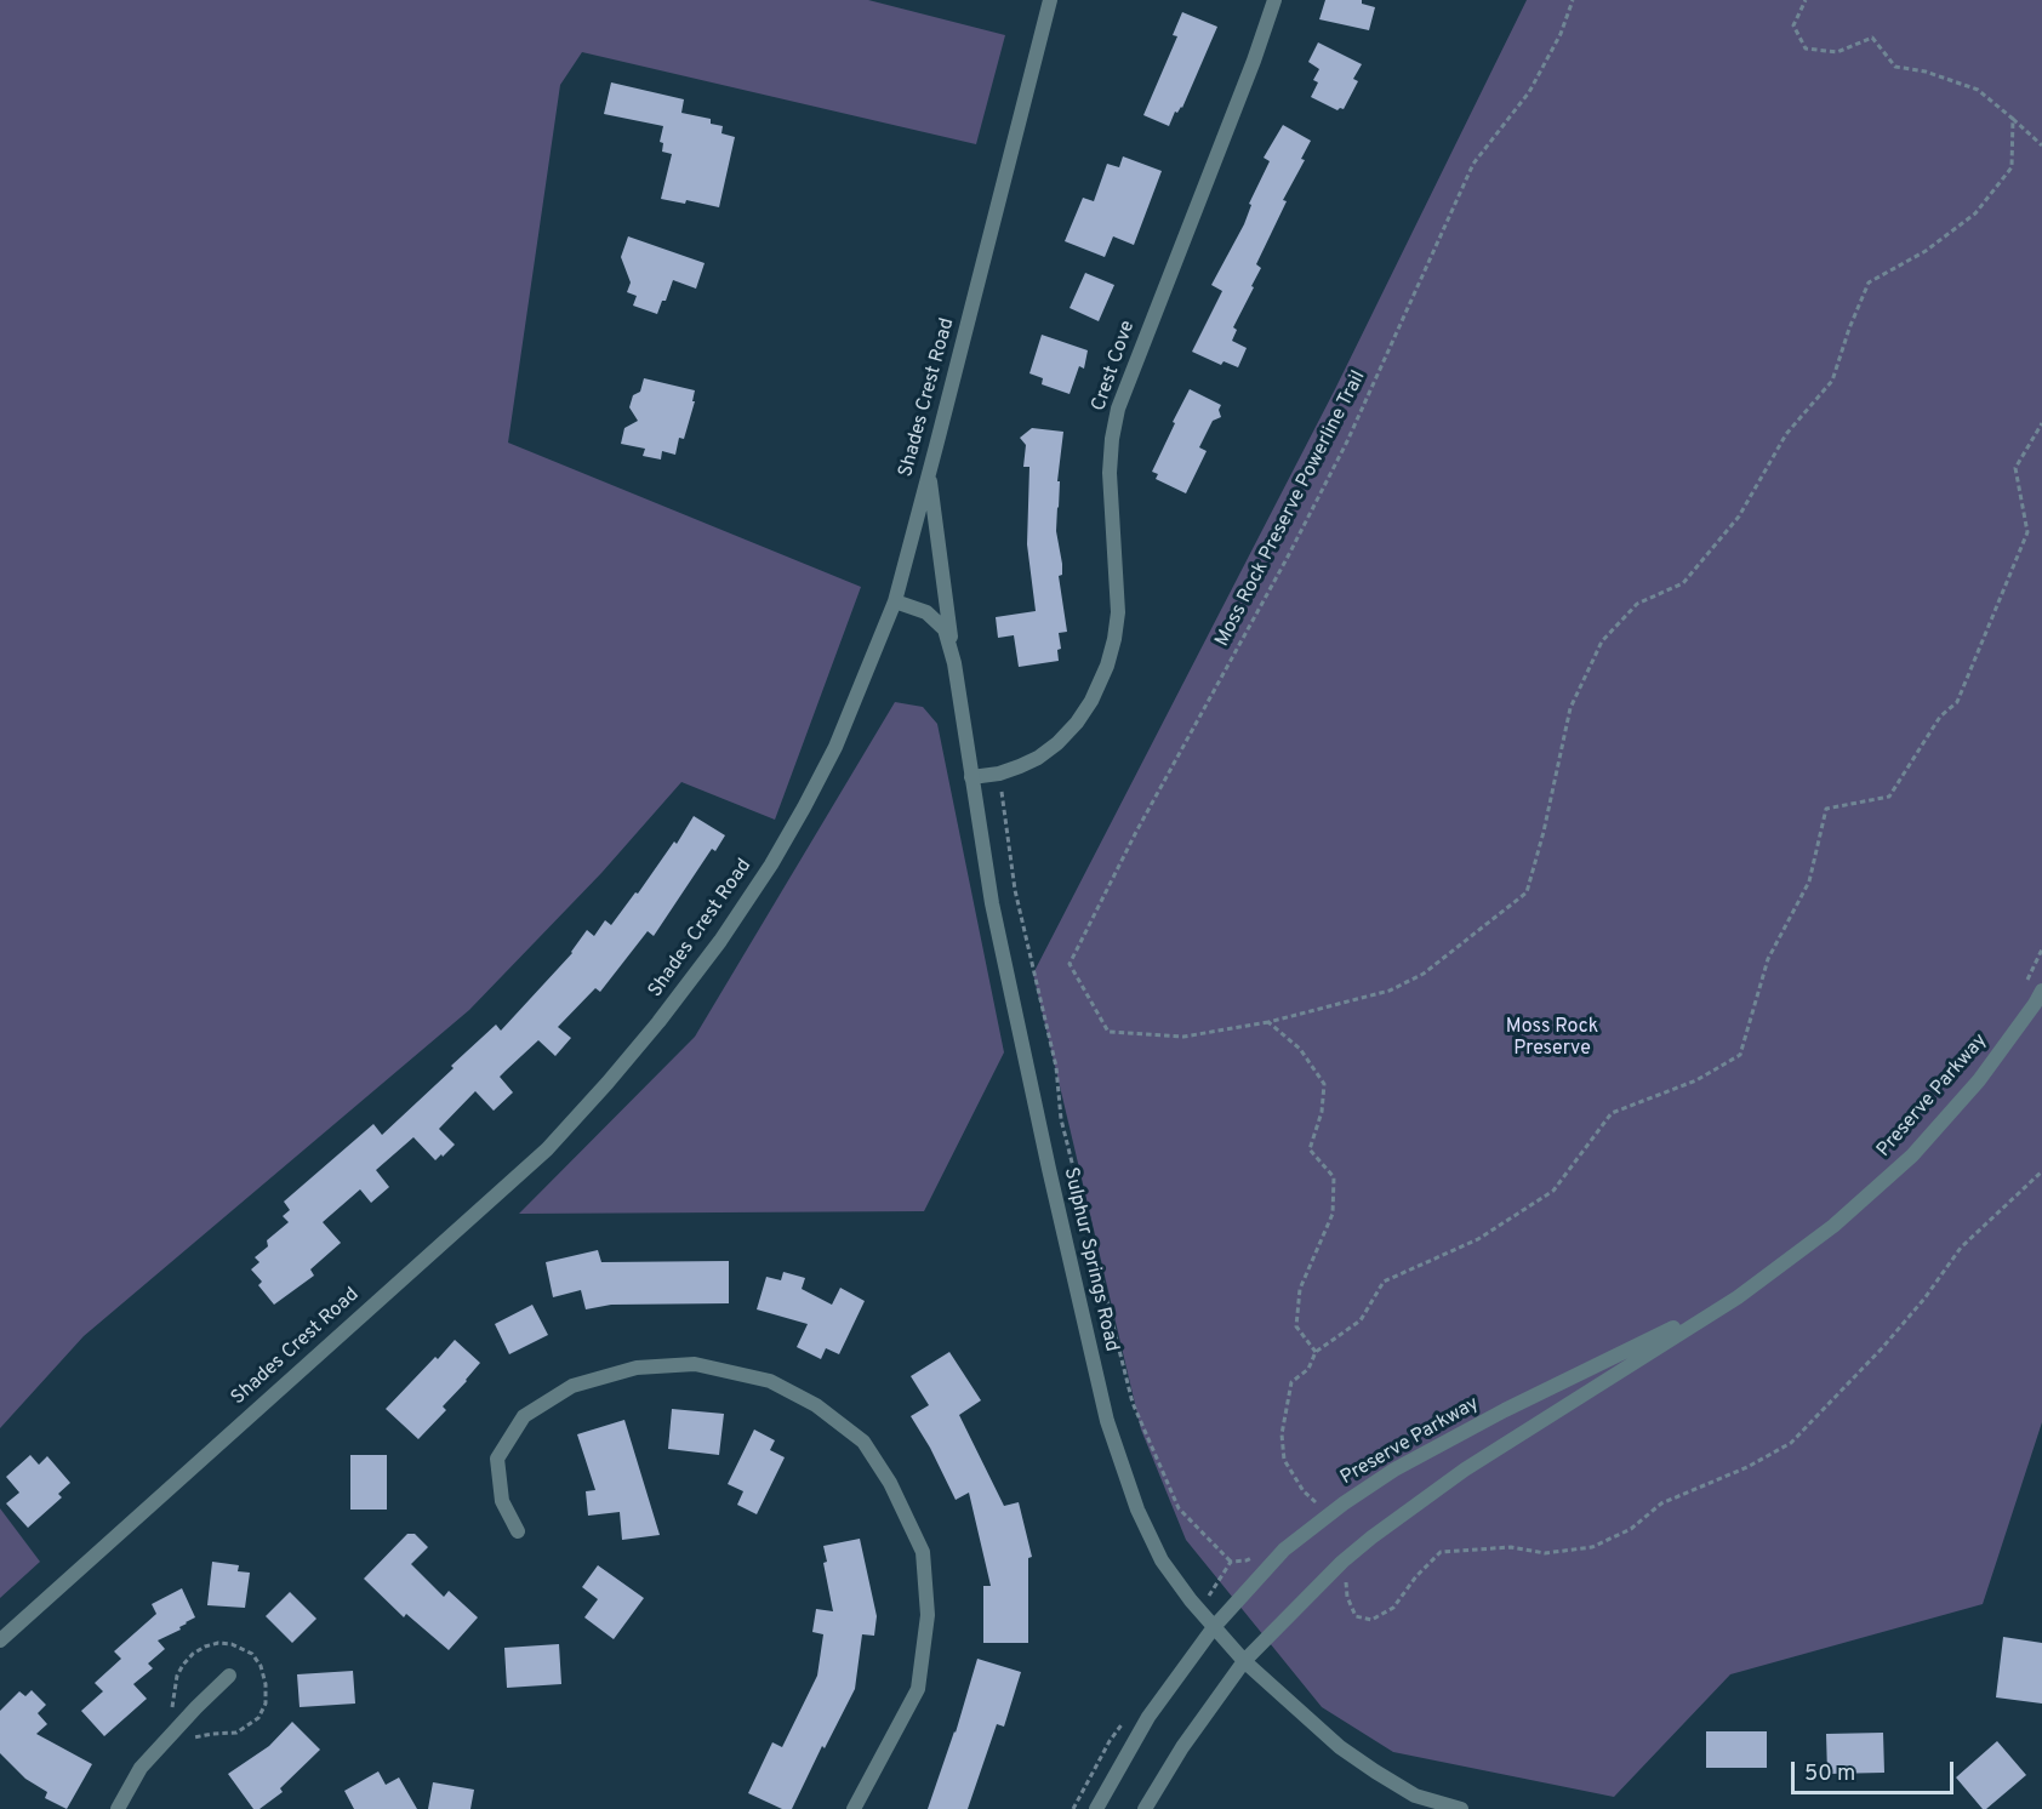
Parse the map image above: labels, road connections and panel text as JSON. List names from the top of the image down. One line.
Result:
{"streets":{"street":["Crest Cove","Shades Crest Road","Preserve Parkway","Sulphur Springs Road"],"path":["Moss Rock Preserve Powerline Trail"]},"crossings":[["Crest Cove","Sulphur Springs Road"],["Shades Crest Road","Sulphur Springs Road"],["Preserve Parkway","Sulphur Springs Road"]],"parks":["Moss Rock Preserve"],"scale_bar":"50 m"}
